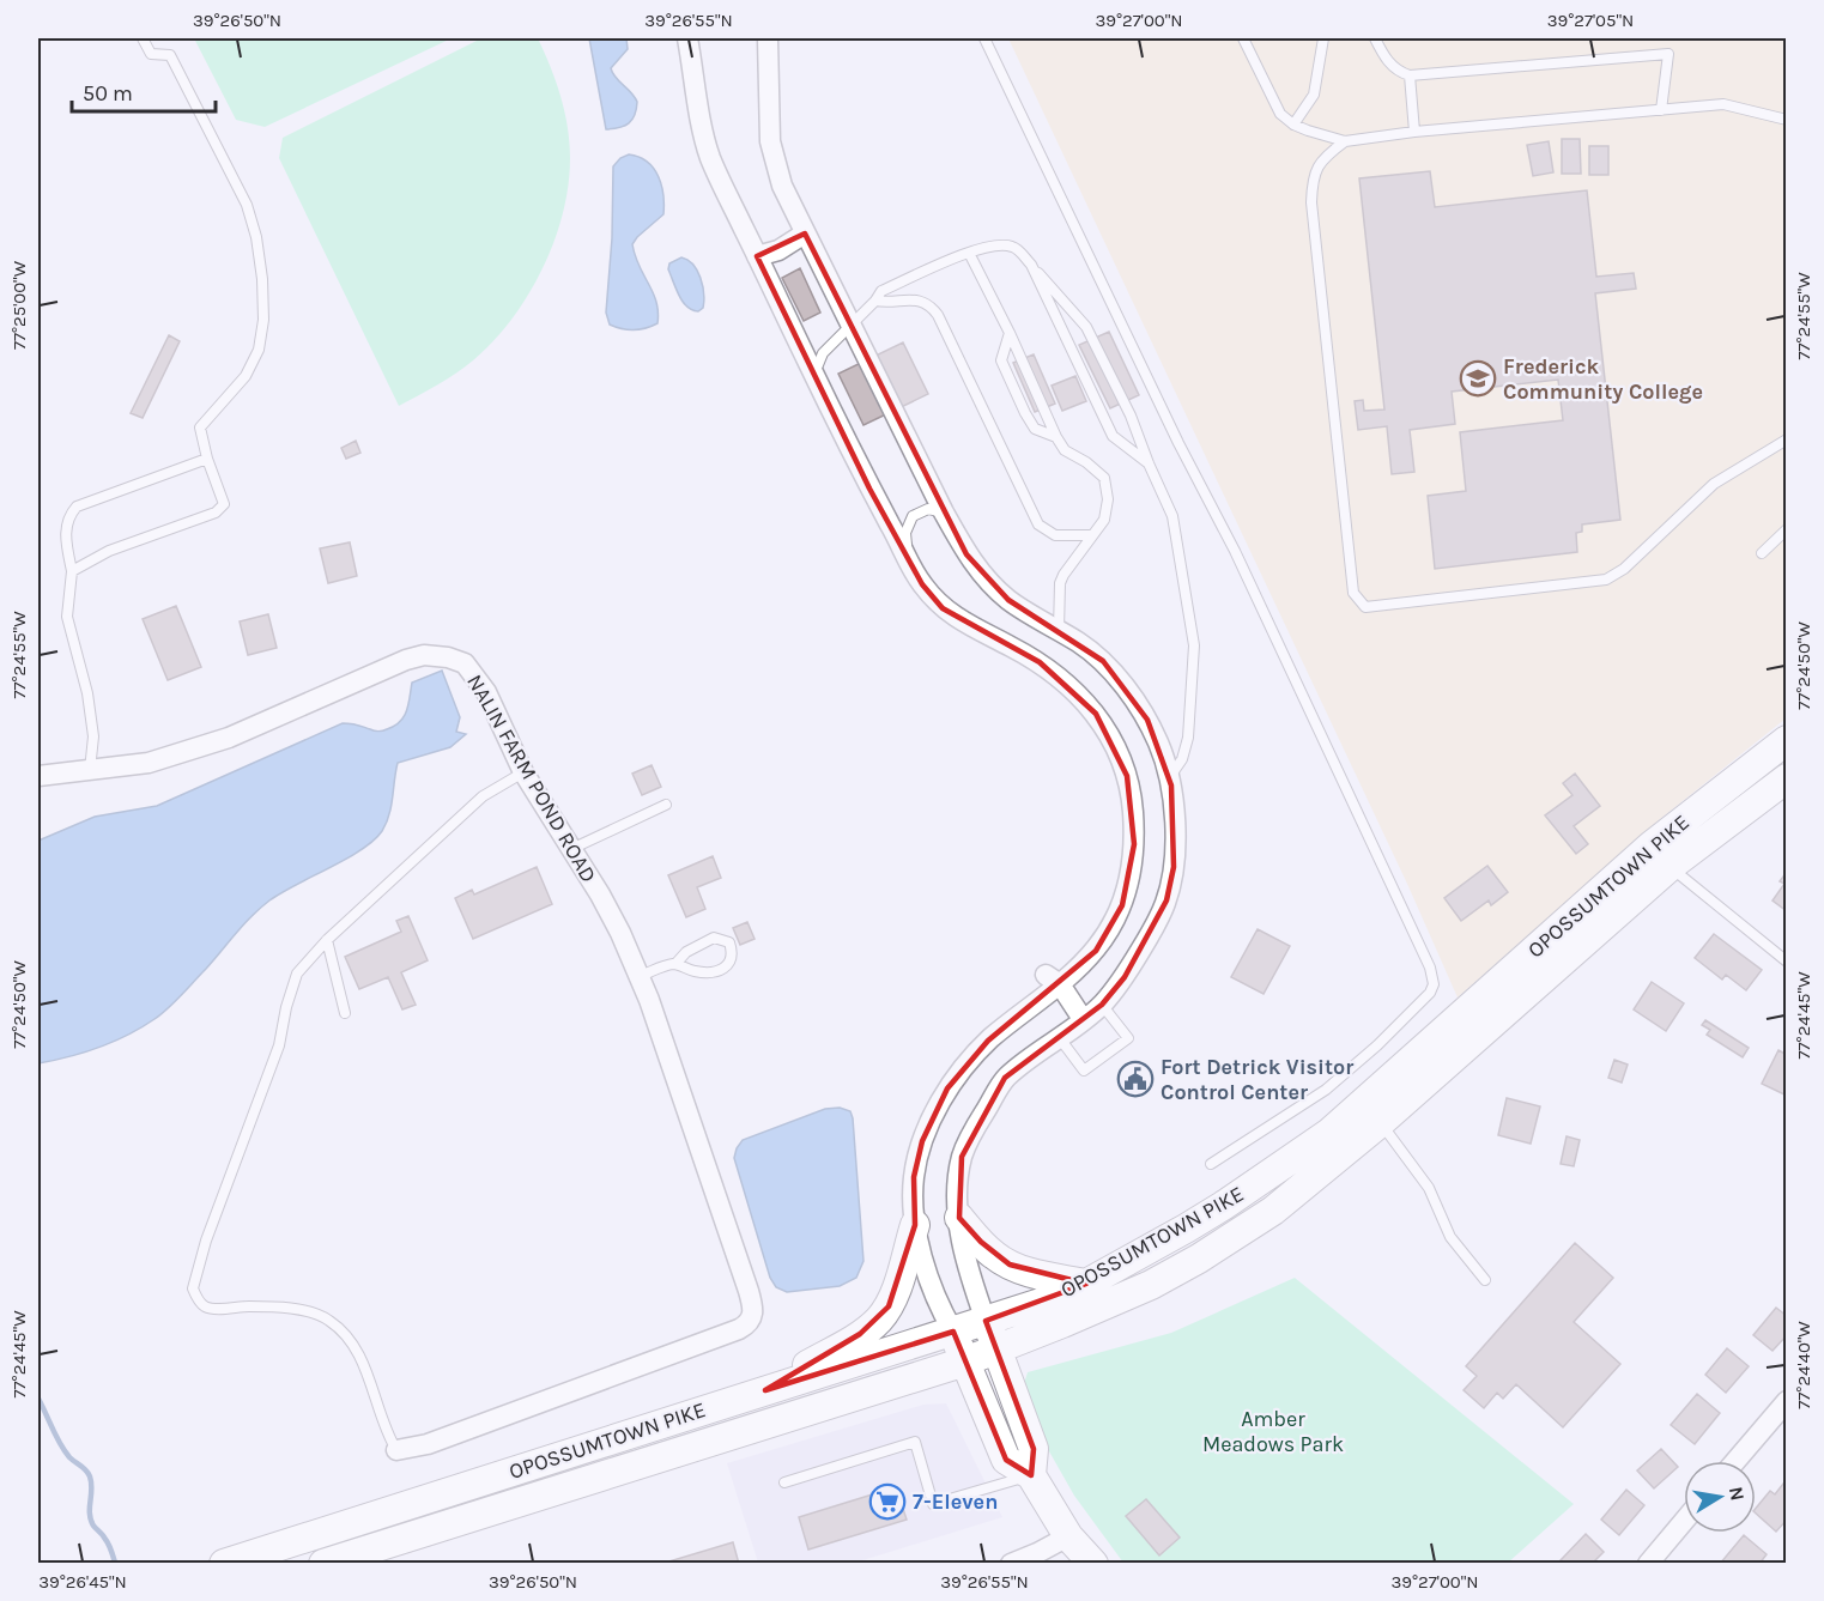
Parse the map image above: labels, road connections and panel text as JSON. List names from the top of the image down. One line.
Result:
{"streets":{"main road":["OPOSSUMTOWN PIKE"],"street":["NALIN FARM POND ROAD"]},"parks":["Amber Meadows Park"],"places":{"school or university":["Frederick Community College"],"public building":["Fort Detrick Visitor Control Center"],"supermarket":["7-Eleven"]},"scale_bar":"50 m","north":"right","coordinates":["39°26'50\"N","39°26'55\"N","39°27'00\"N","39°27'05\"N","77°25'00\"W","77°24'55\"W","77°24'50\"W","77°24'45\"W","77°24'40\"W","39°26'45\"N"]}
